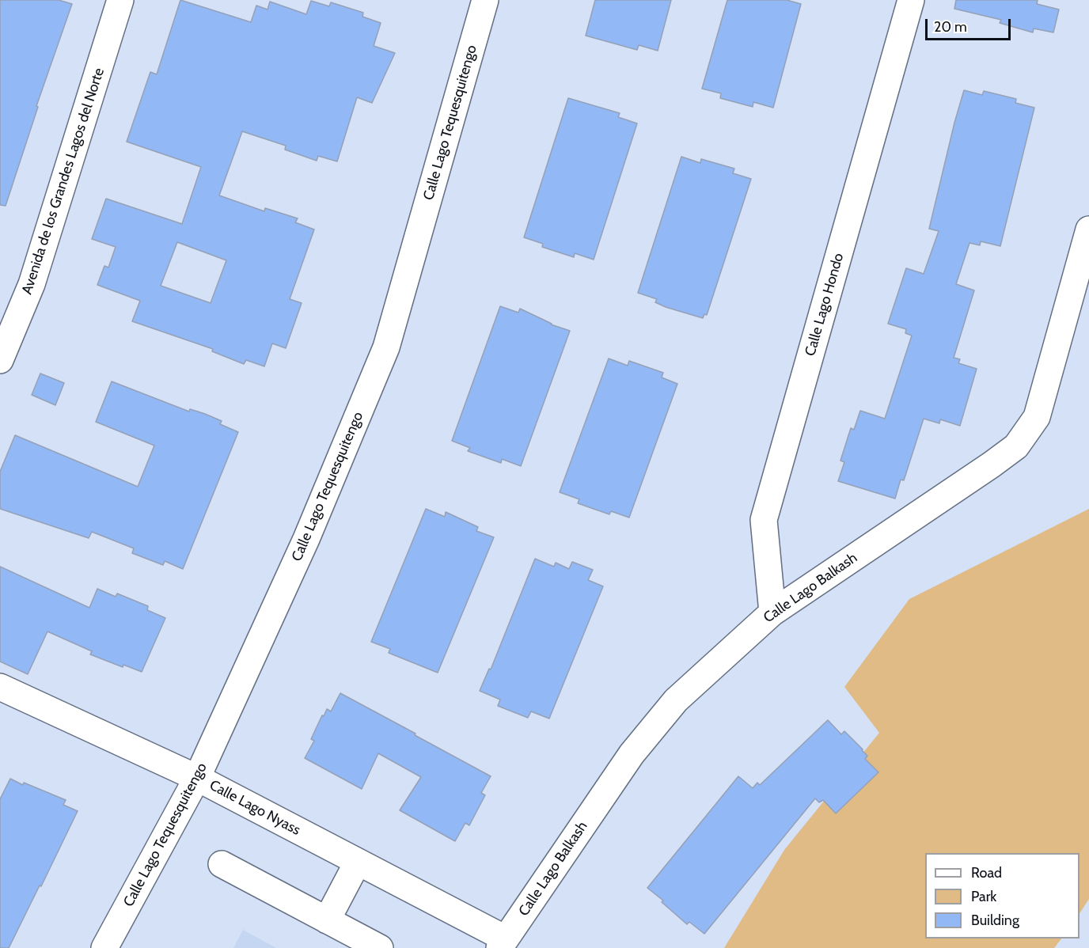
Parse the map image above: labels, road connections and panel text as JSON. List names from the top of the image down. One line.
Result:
{"streets":{"street":["Calle Lago Tequesquitengo","Avenida de los Grandes Lagos del Norte","Calle Lago Hondo","Calle Lago Balkash","Calle Lago Nyass"]},"crossings":[["Calle Lago Tequesquitengo","Calle Lago Nyass"],["Calle Lago Hondo","Calle Lago Balkash"],["Calle Lago Balkash","Calle Lago Nyass"]],"legend":["Road","Park","Building"],"scale_bar":"20 m"}
